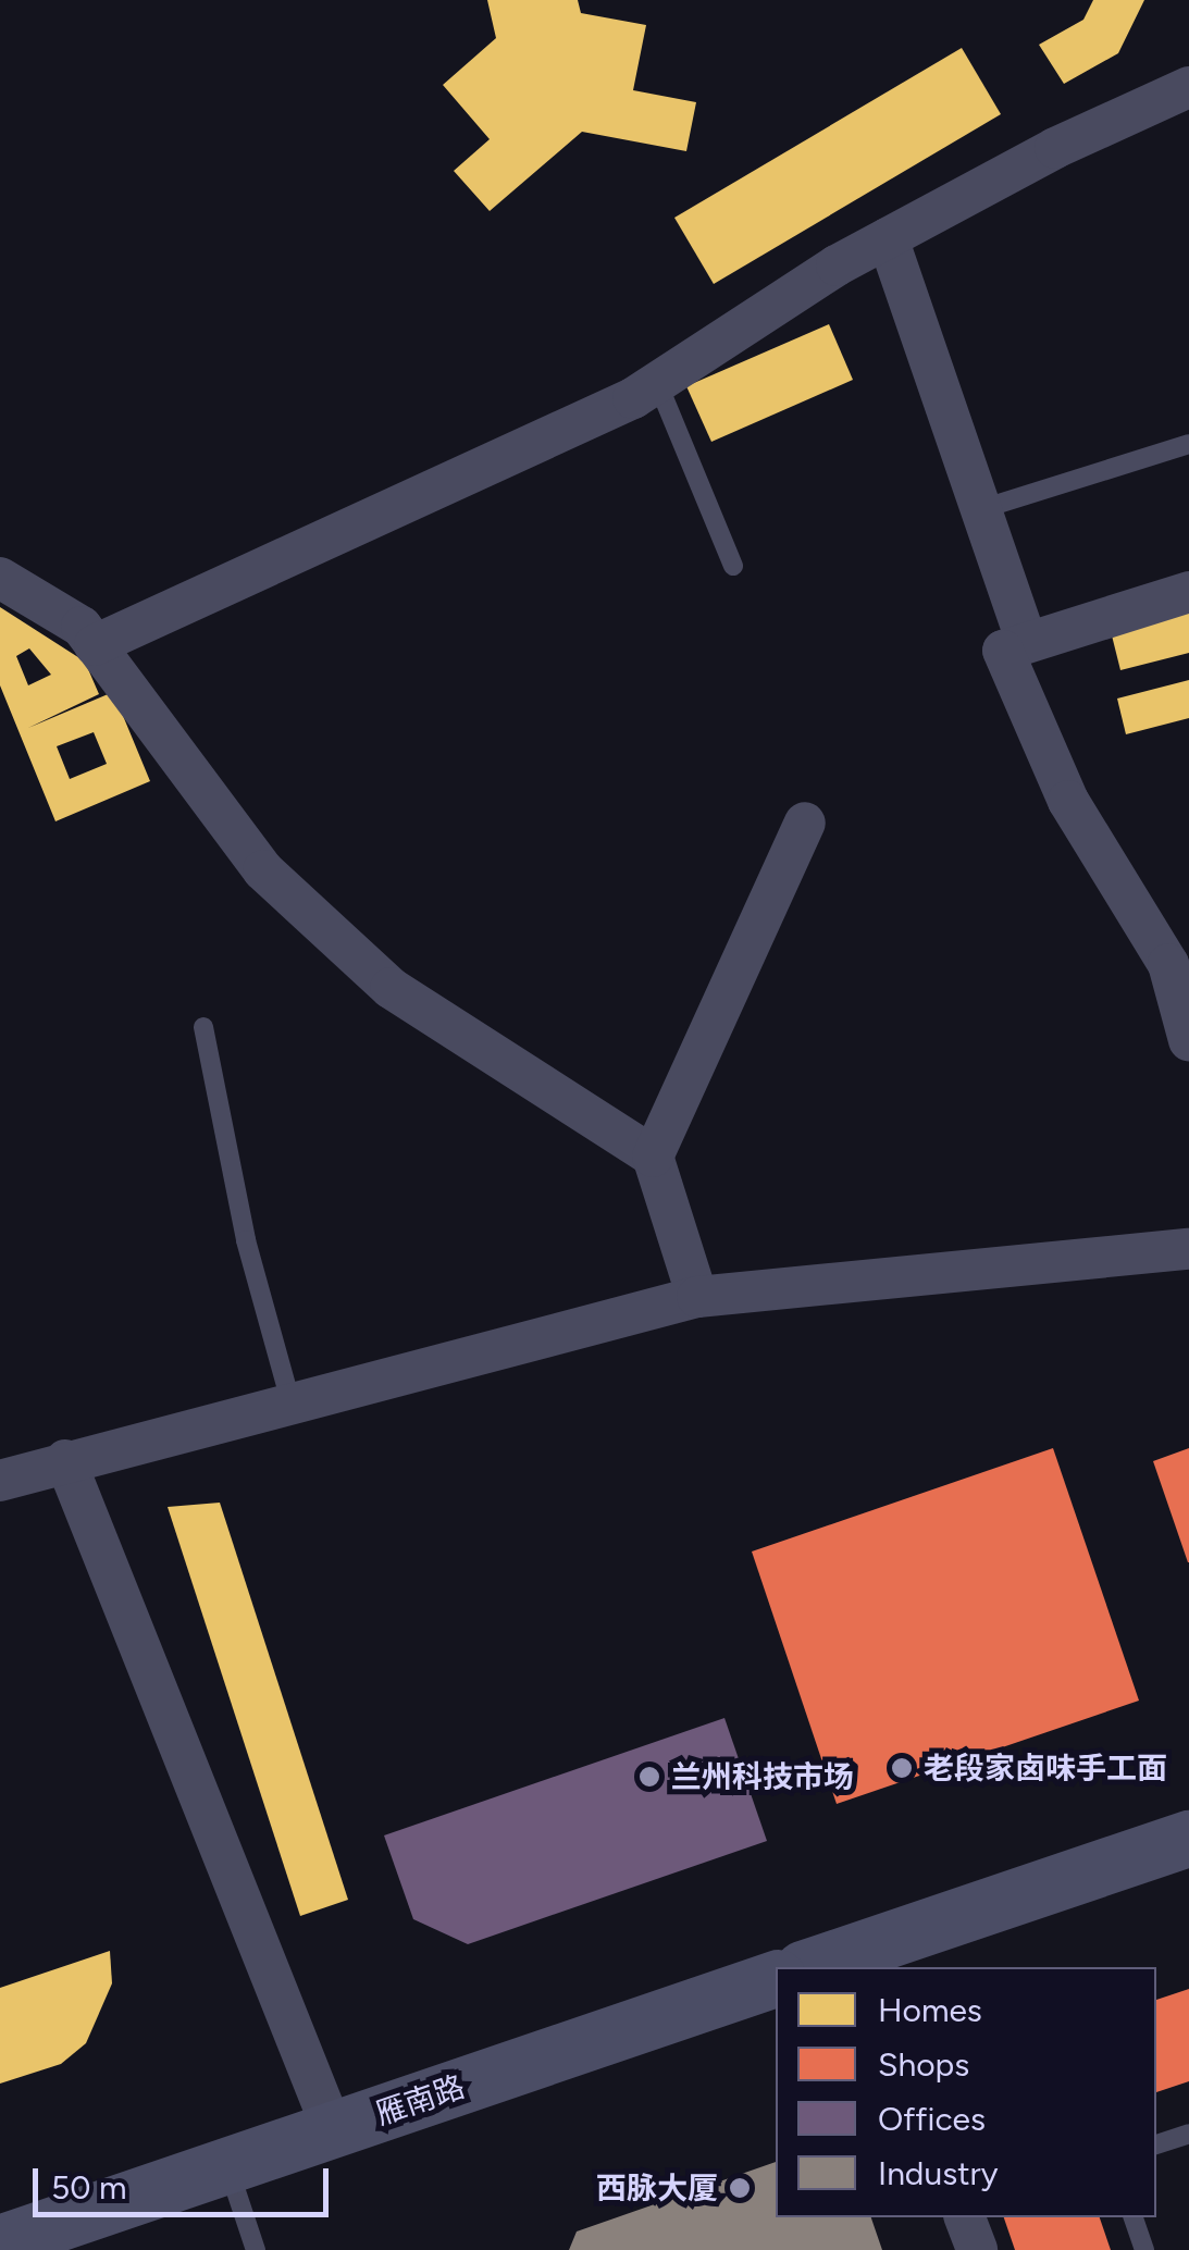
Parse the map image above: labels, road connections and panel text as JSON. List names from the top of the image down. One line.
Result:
{"streets":{"main road":["雁南路"]},"places":["老段家卤味手工面","兰州科技市场","西脉大厦"],"legend":["Homes","Shops","Offices","Industry"],"scale_bar":"50 m"}
